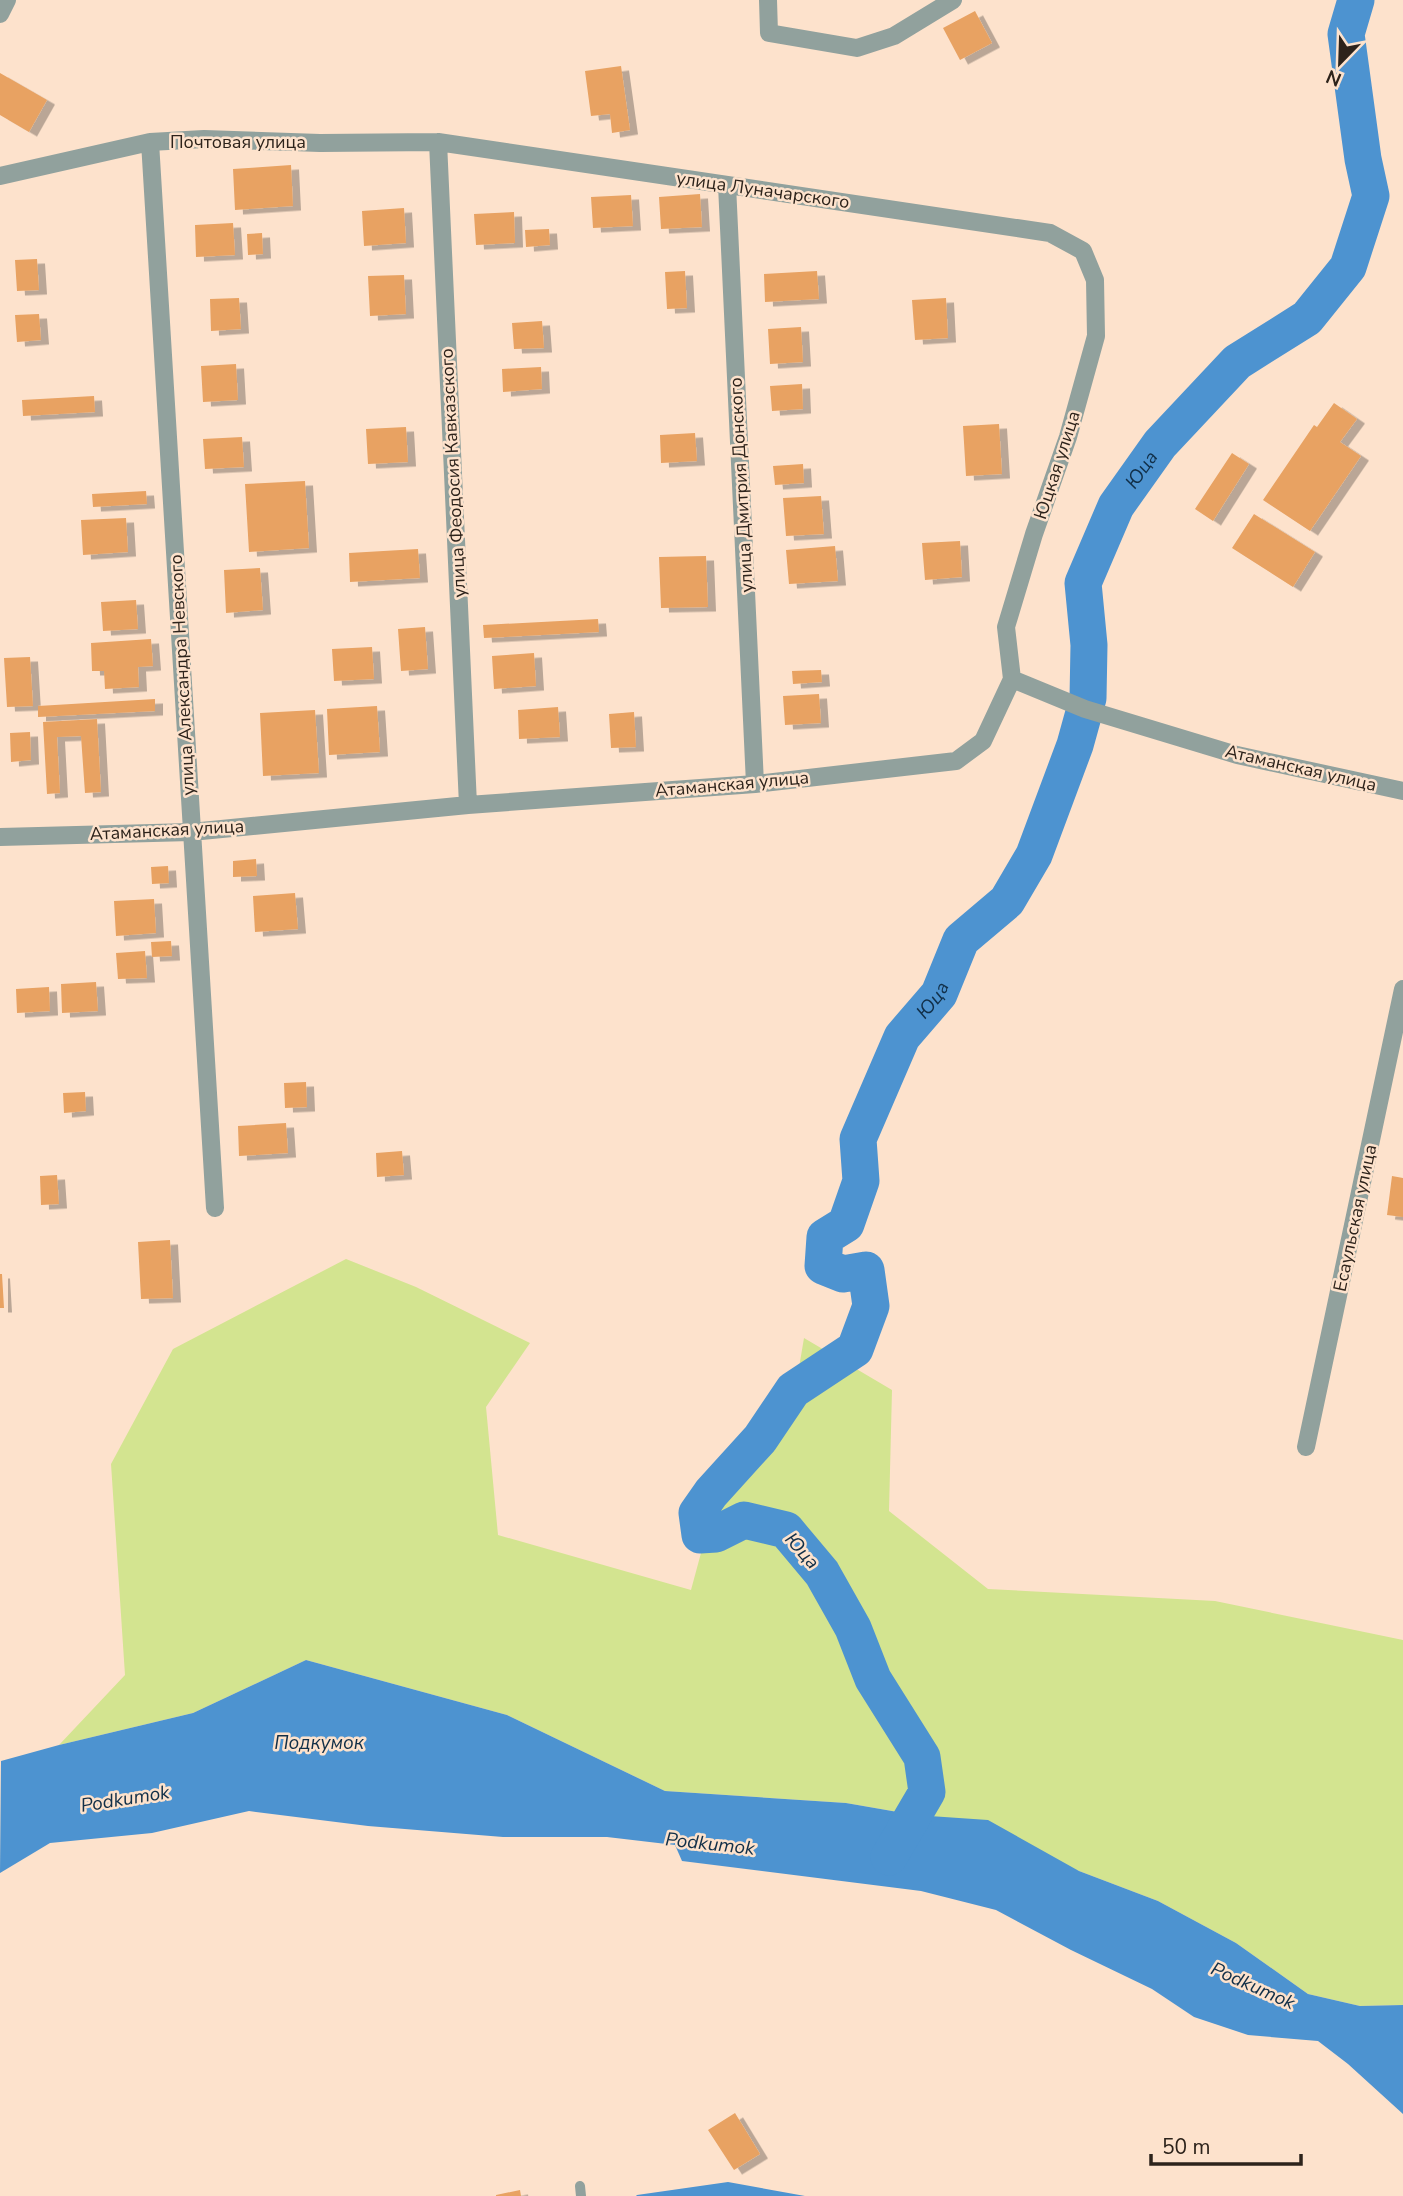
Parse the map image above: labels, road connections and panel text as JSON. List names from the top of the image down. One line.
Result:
{"streets":{"street":["Почтовая улица","улица Луначарского","Юцкая улица","улица Феодосия Кавказского","улица Дмитрия Донского","улица Александра Невского","Атаманская улица","Есаульская улица"]},"crossings":[["Почтовая улица","улица Луначарского"],["Почтовая улица","улица Феодосия Кавказского"],["Почтовая улица","улица Александра Невского"],["улица Луначарского","Юцкая улица"],["улица Луначарского","улица Феодосия Кавказского"],["улица Луначарского","улица Дмитрия Донского"],["Юцкая улица","Атаманская улица"],["улица Феодосия Кавказского","Атаманская улица"],["улица Дмитрия Донского","Атаманская улица"],["улица Александра Невского","Атаманская улица"]],"water":["Юца","Подкумок","Podkumok"],"scale_bar":"50 m","north":"bottom left"}
